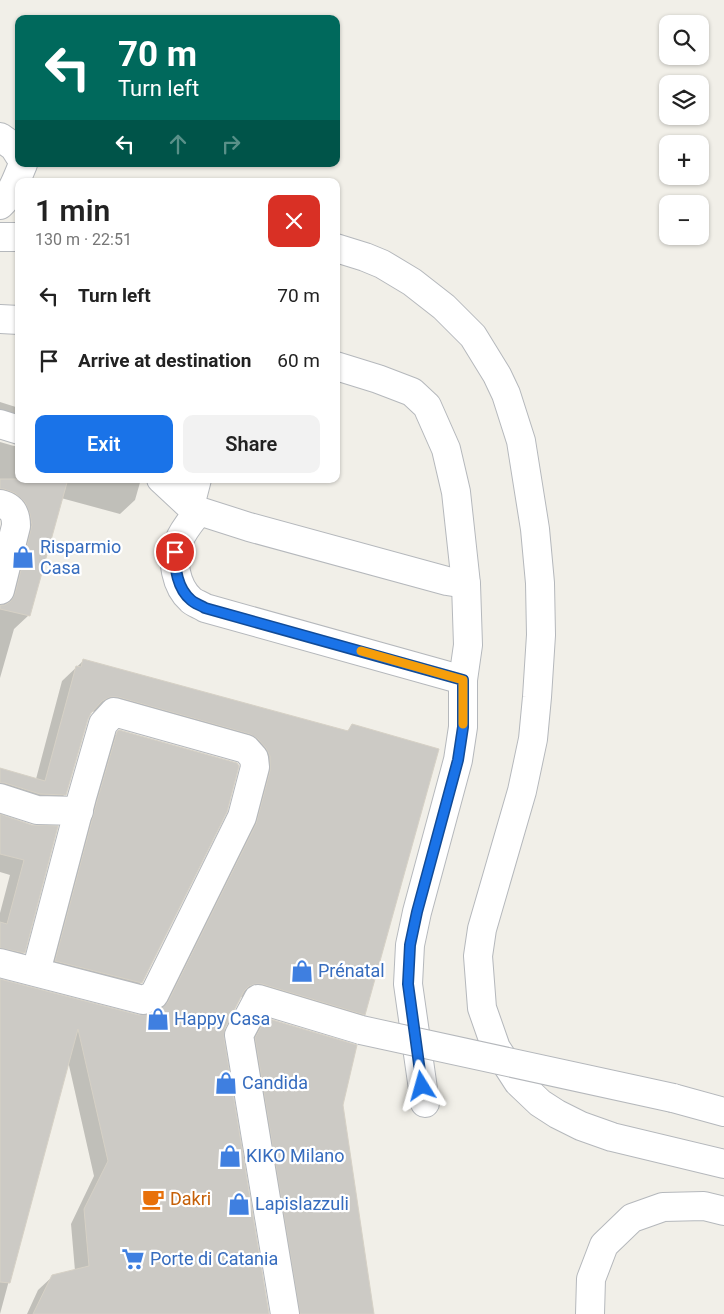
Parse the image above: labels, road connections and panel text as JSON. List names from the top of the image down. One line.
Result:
{"places":{"shop":["Risparmio Casa","Prénatal","Happy Casa","Candida","KIKO Milano","Lapislazzuli"],"cafe":["Dakri"],"supermarket":["Porte di Catania"]},"page":{"map_buttons":["+","−"],"turn":["70 m","Turn left"],"heading":["1 min","130 m · 22:51"],"list":[{"name":"Turn left","value":"70 m"},{"name":"Arrive at destination","value":"60 m"}],"buttons":["Exit","Share"]}}
